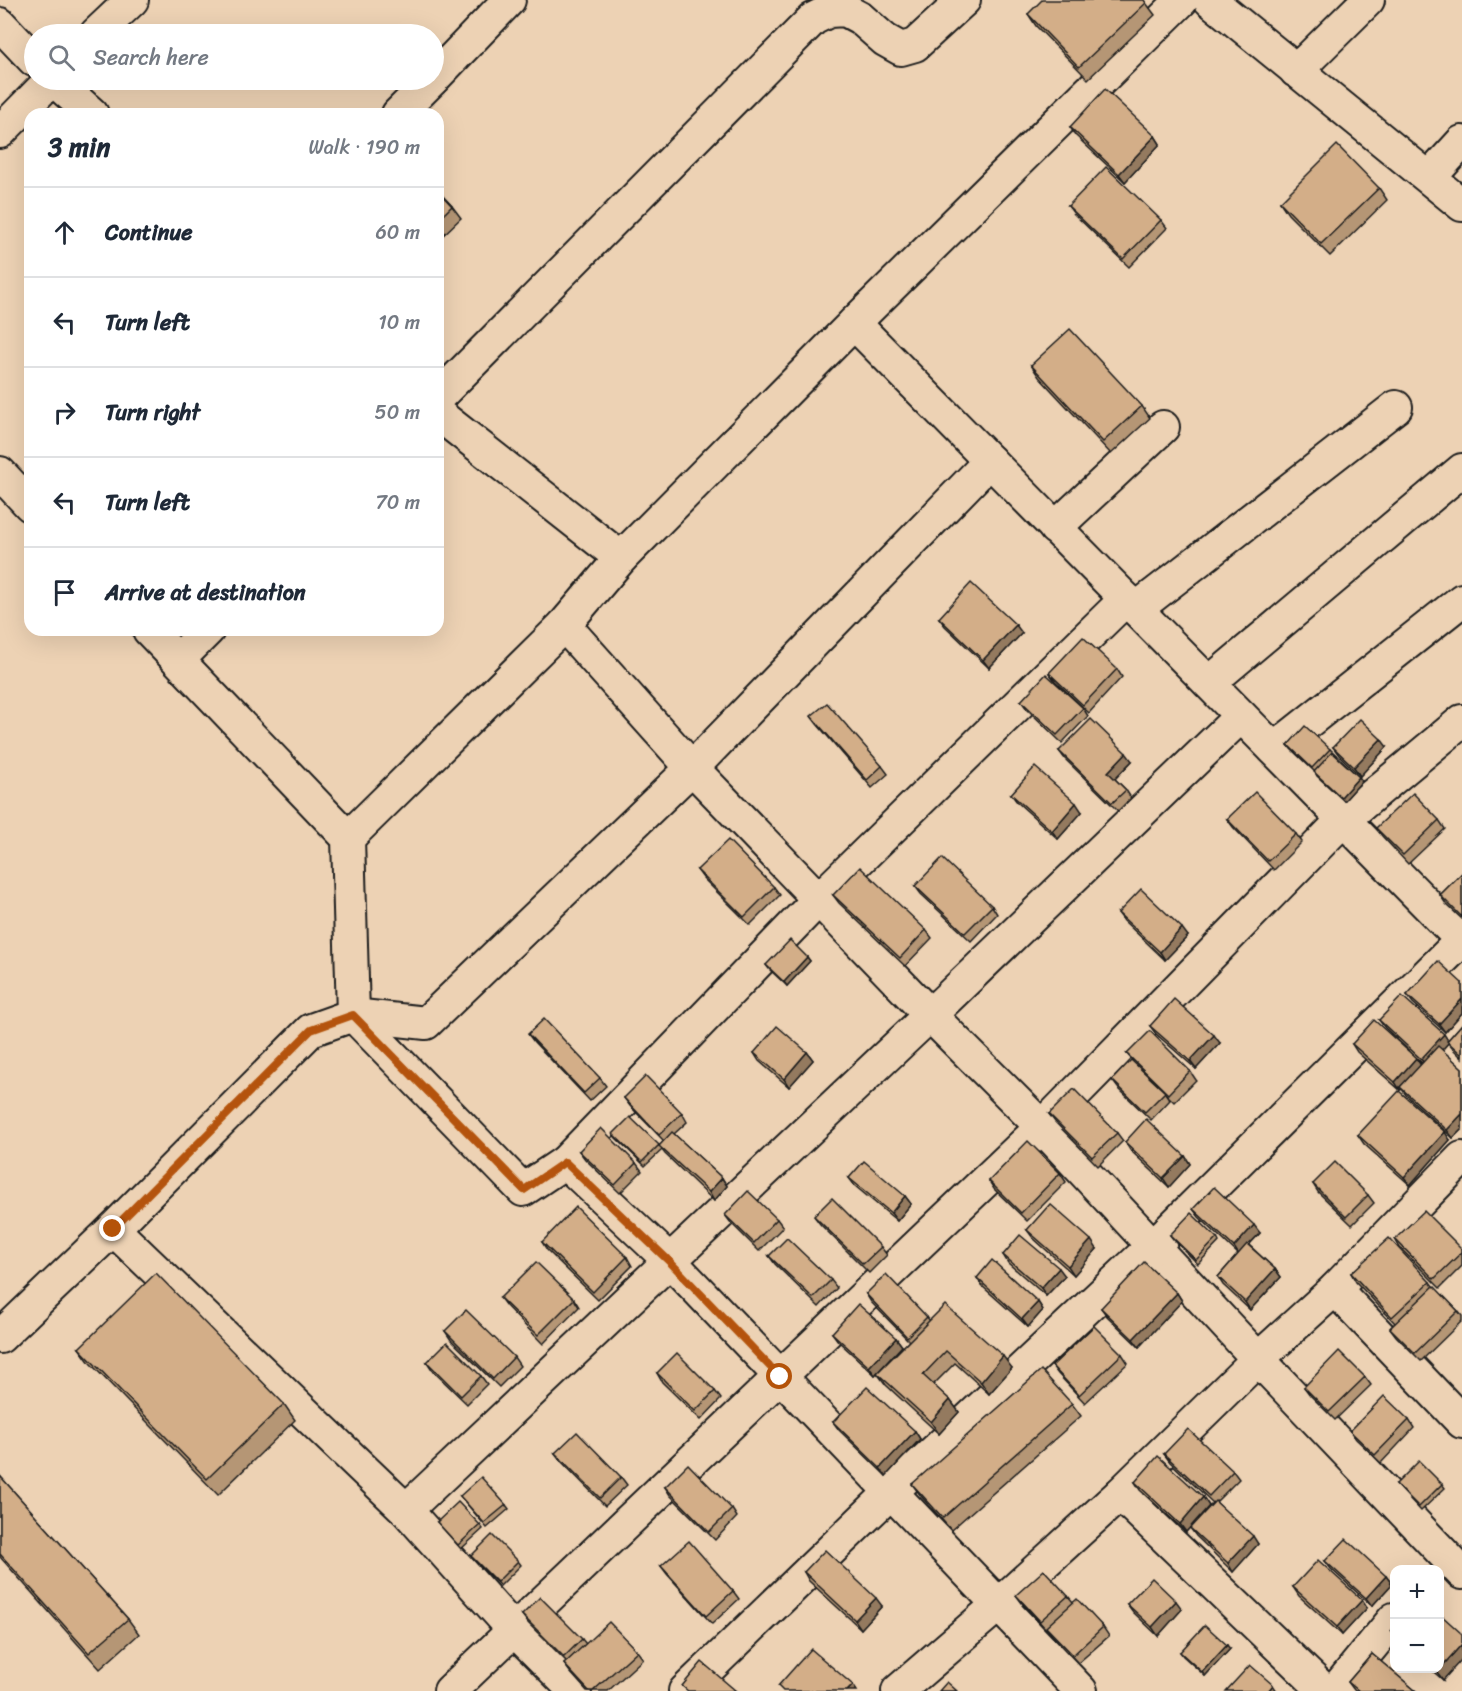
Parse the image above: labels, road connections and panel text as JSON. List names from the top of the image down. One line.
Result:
{"page":{"search":"Search here","heading":["3 min","Walk · 190 m"],"list":[["Continue","60 m"],["Turn left","10 m"],["Turn right","50 m"],["Turn left","70 m"],"Arrive at destination"],"map_buttons":["+","−"]}}
